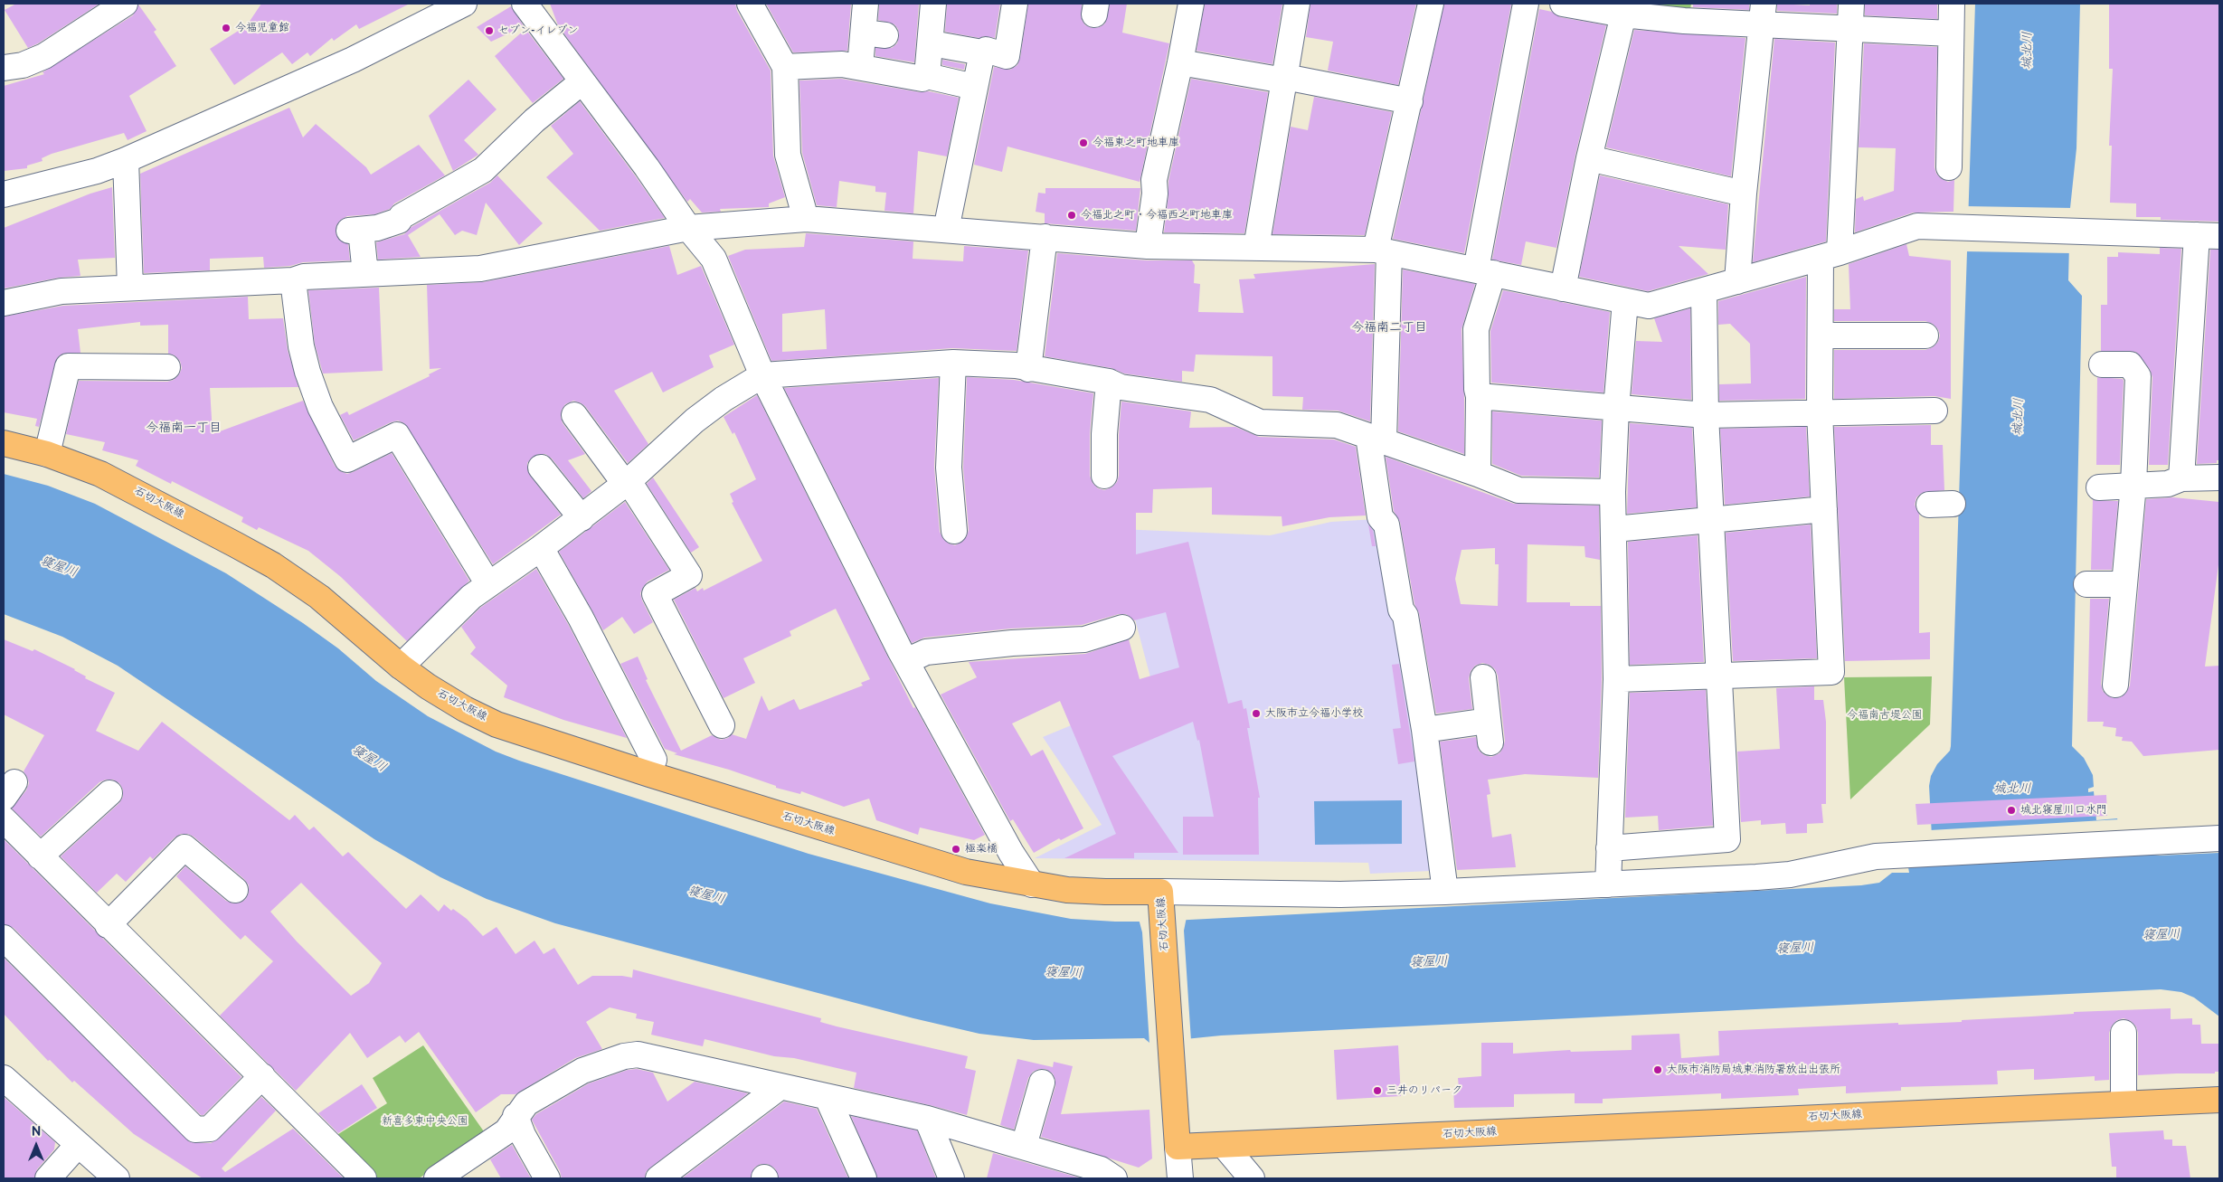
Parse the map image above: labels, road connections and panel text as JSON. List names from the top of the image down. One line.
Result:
{"streets":{"main road":["石切大阪線"]},"districts":["今福南二丁目","今福南一丁目"],"water":["城北川","寝屋川"],"parks":["今福南古堤公園","新喜多東中央公園"],"places":["今福児童館","セブン-イレブン","今福東之町地車庫","今福北之町・今福西之町地車庫","大阪市立今福小学校","城北寝屋川口水門","極楽橋","大阪市消防局城東消防署放出出張所","三井のリパーク"],"north":"top"}
